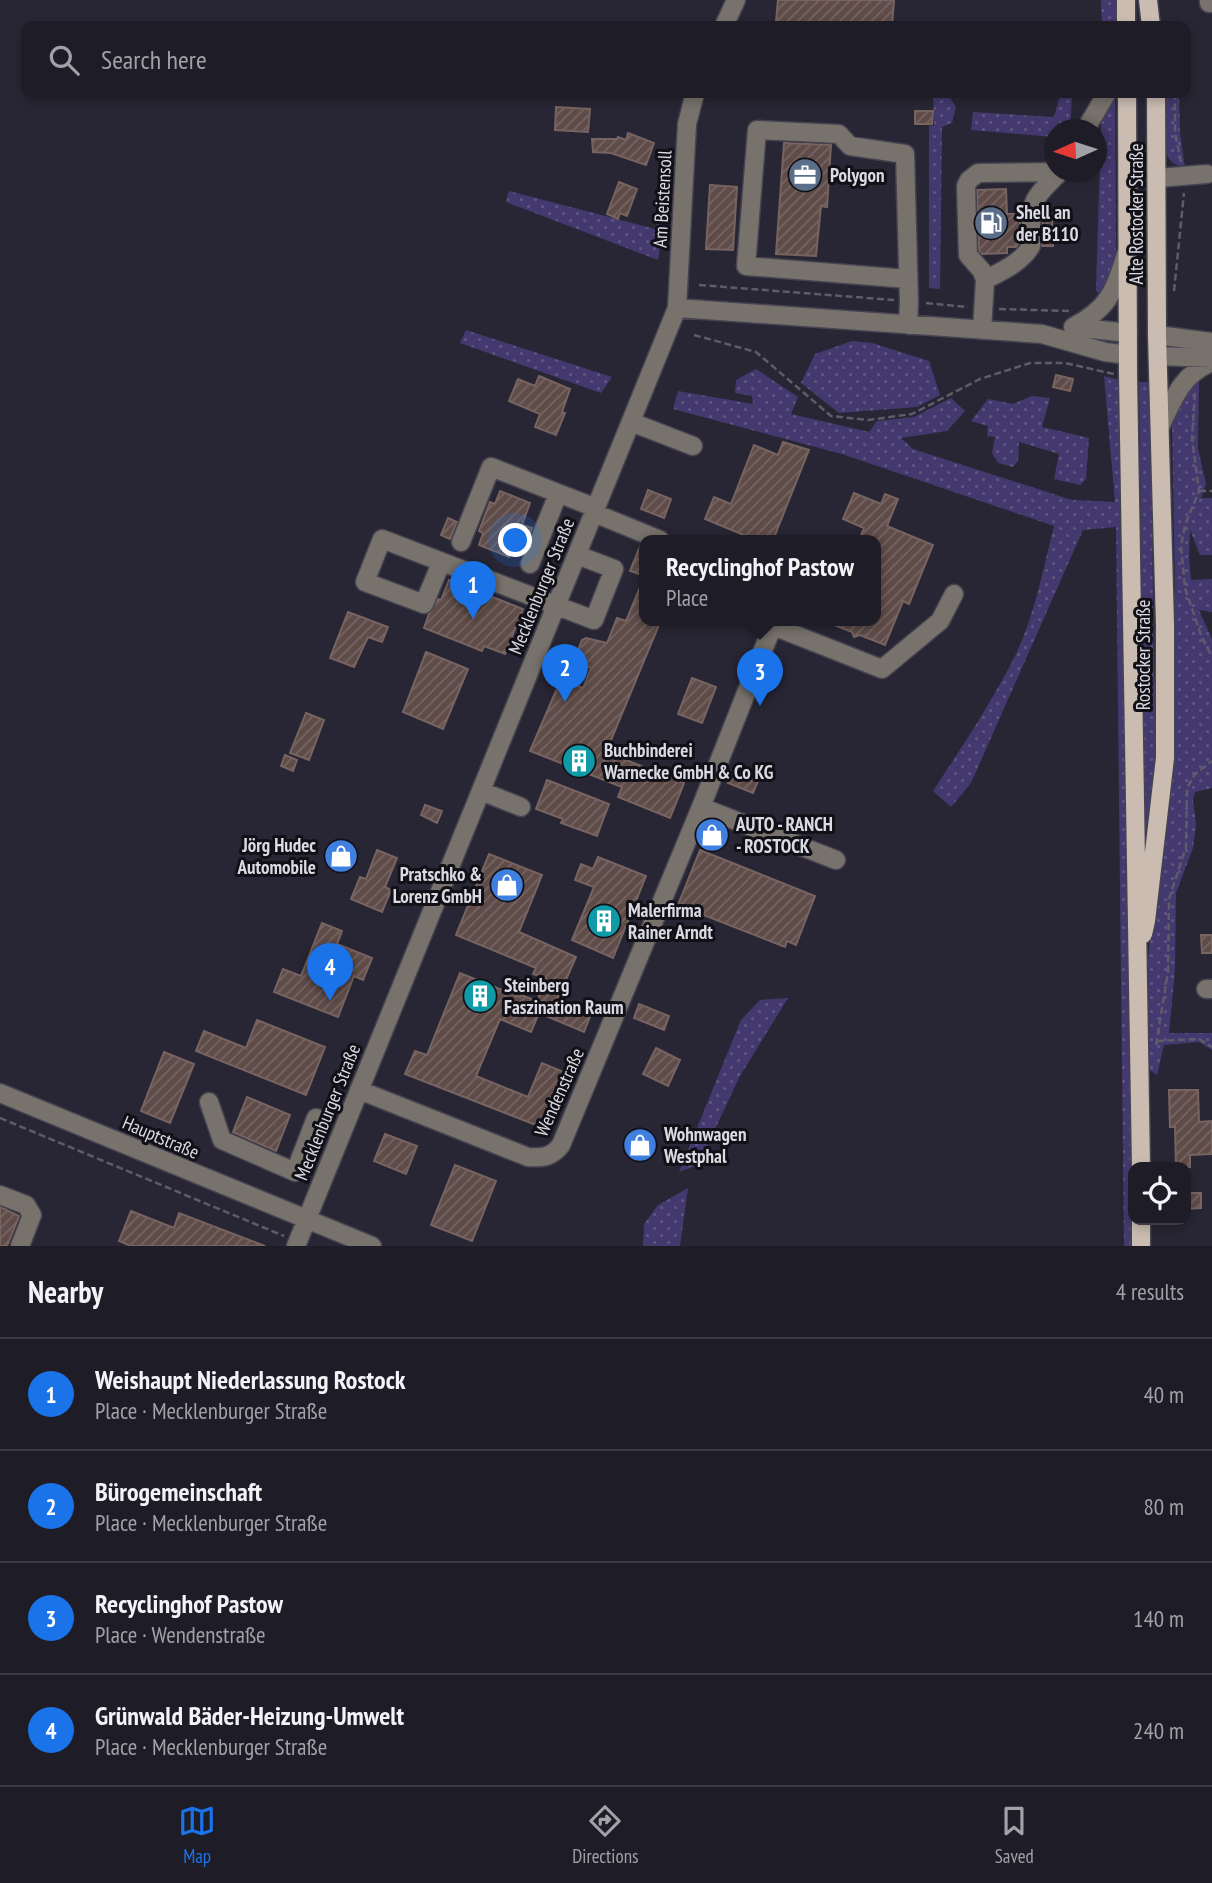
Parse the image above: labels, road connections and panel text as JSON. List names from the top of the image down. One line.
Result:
{"streets":{"main road":["Alte Rostocker Straße","Rostocker Straße"],"street":["Am Beistensoll","Mecklenburger Straße","Wendenstraße","Hauptstraße"]},"crossings":[["Am Beistensoll","Mecklenburger Straße"],["Alte Rostocker Straße","Rostocker Straße"],["Mecklenburger Straße","Wendenstraße"],["Mecklenburger Straße","Hauptstraße"]],"places":{"office":["Polygon"],"fuel station":["Shell an der B110"],"building":["Buchbinderei Warnecke GmbH & Co KG","Malerfirma Rainer Arndt","Steinberg Faszination Raum"],"shop":["AUTO - RANCH - ROSTOCK","Jörg Hudec Automobile","Pratschko & Lorenz GmbH","Wohnwagen Westphal"]},"north":"left","page":{"search":"Search here","popup":["Recyclinghof Pastow","Place"],"pins":["1","2","3","4"],"heading":["Nearby","4 results"],"list":[{"mark":"1","name":"Weishaupt Niederlassung Rostock","note":"Place · Mecklenburger Straße","value":"40 m"},{"mark":"2","name":"Bürogemeinschaft","note":"Place · Mecklenburger Straße","value":"80 m"},{"mark":"3","name":"Recyclinghof Pastow","note":"Place · Wendenstraße","value":"140 m"},{"mark":"4","name":"Grünwald Bäder-Heizung-Umwelt","note":"Place · Mecklenburger Straße","value":"240 m"}],"nav":["Map","Directions","Saved"]}}
